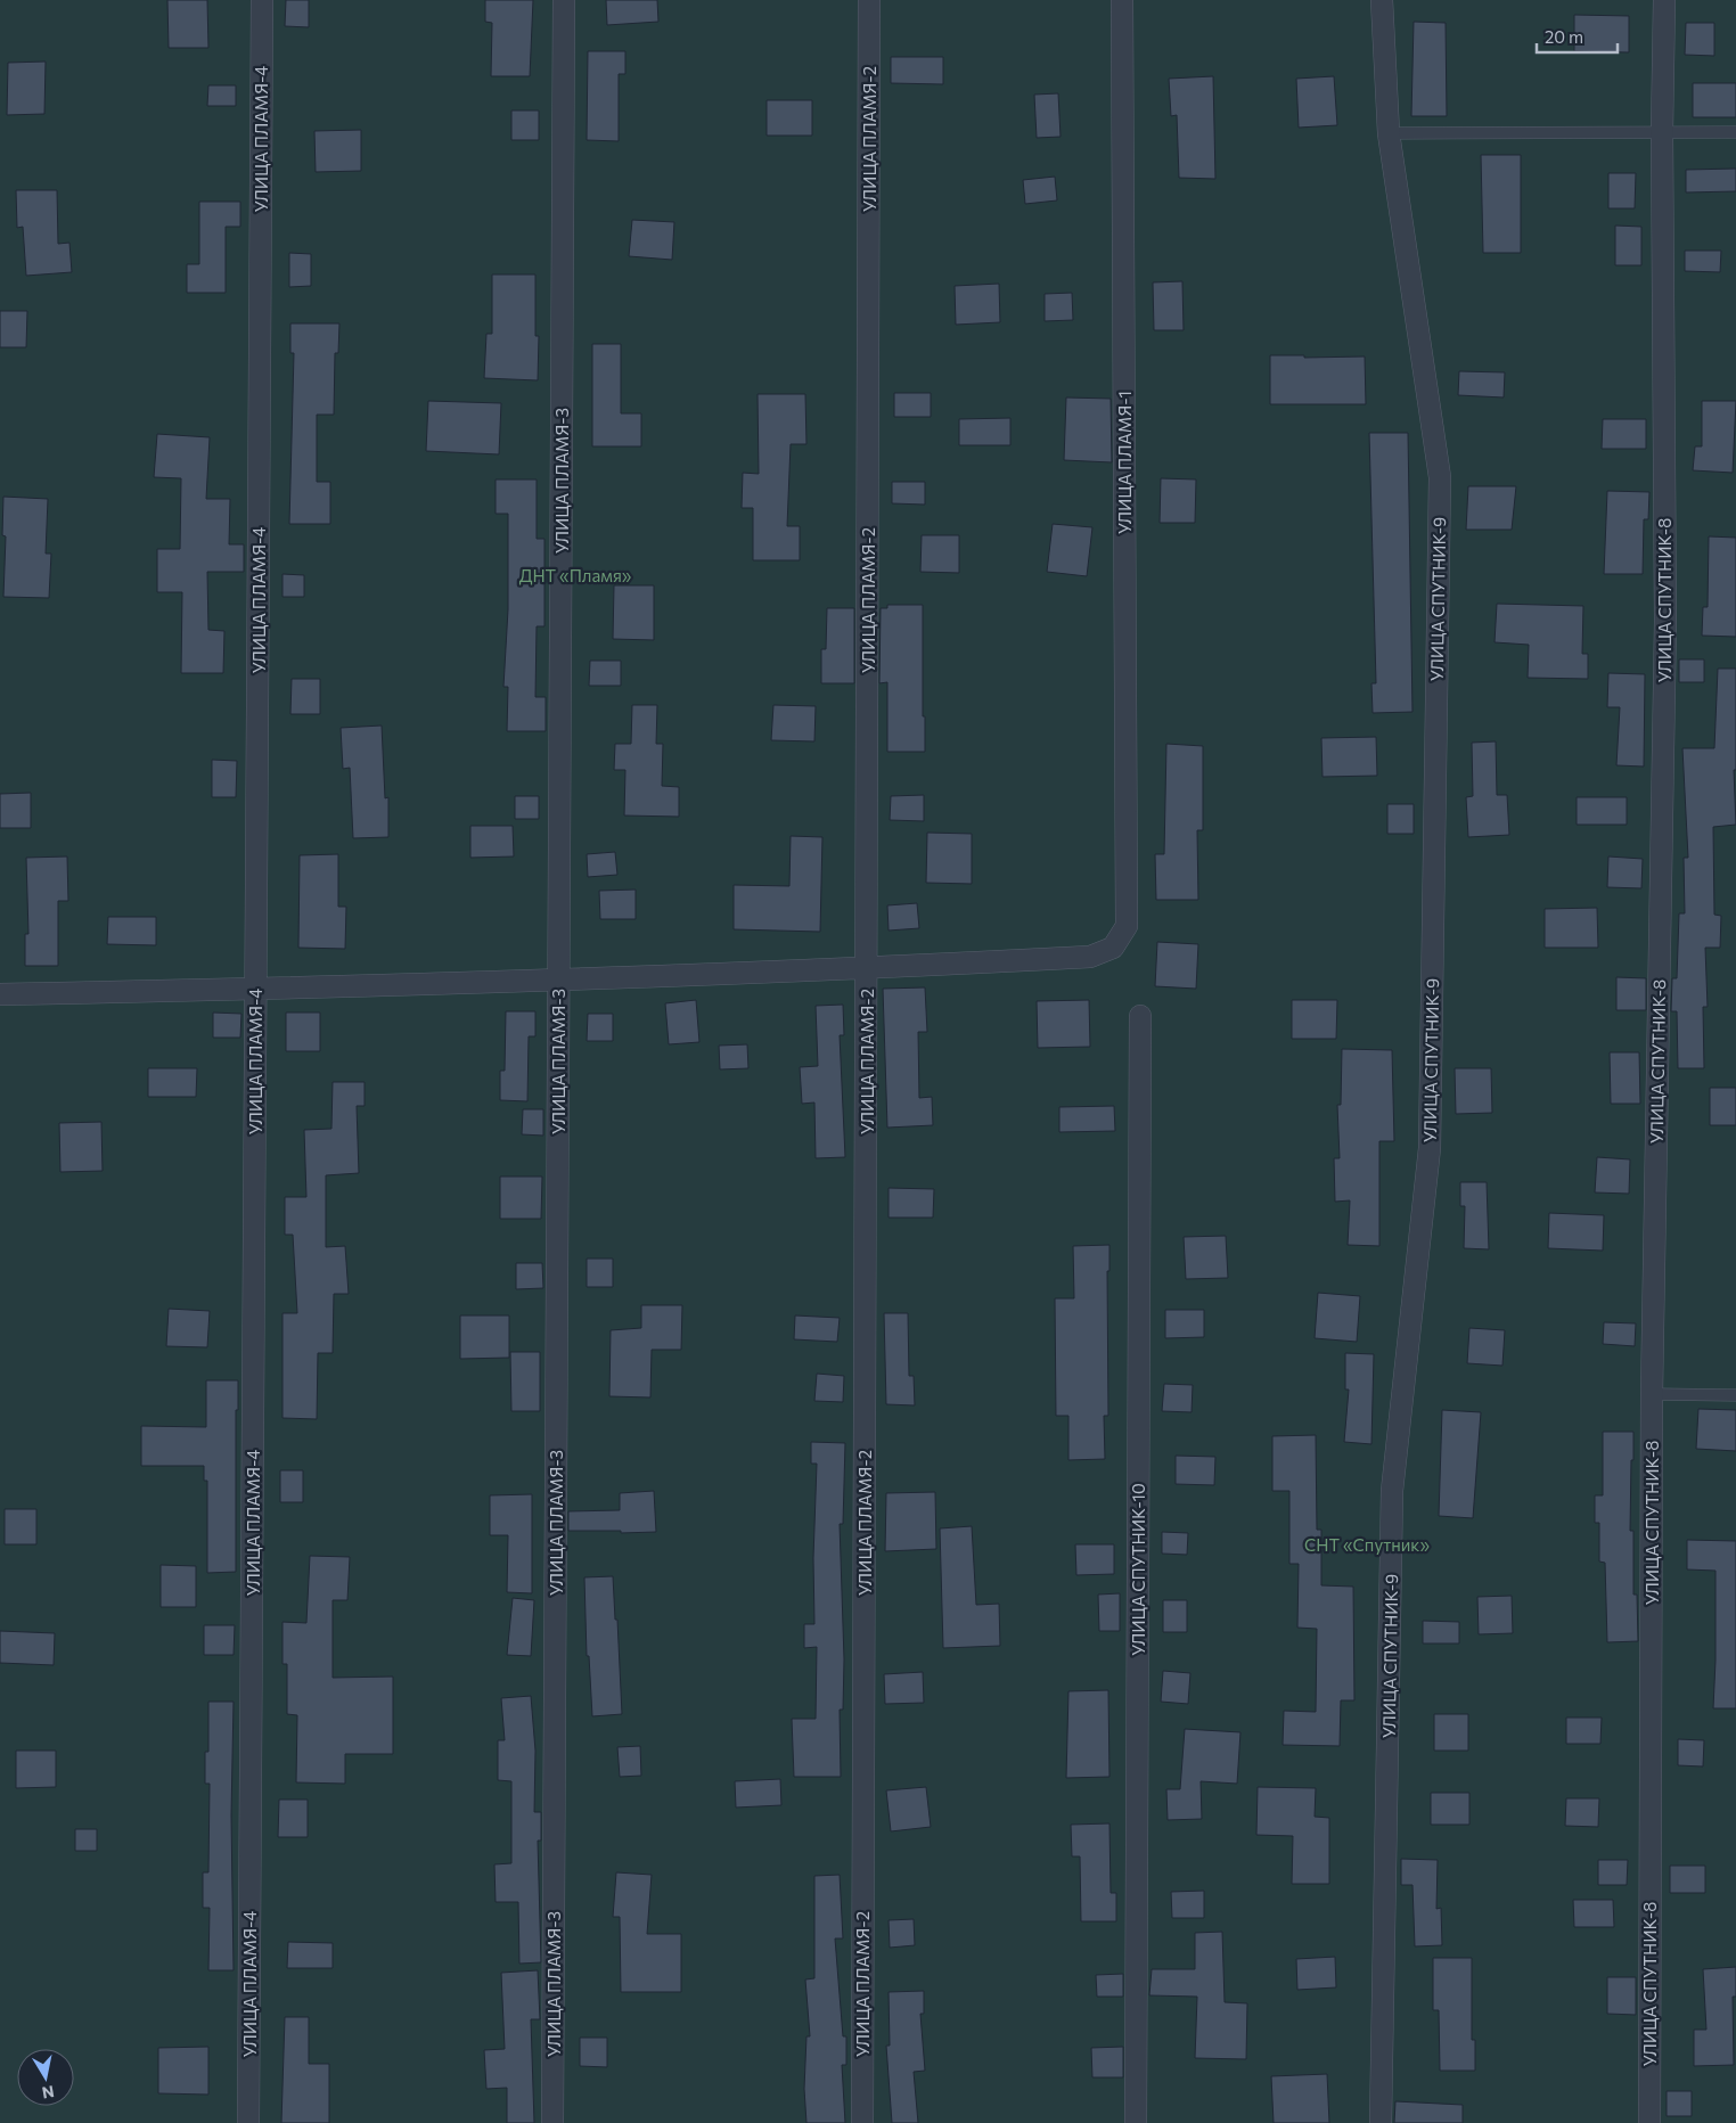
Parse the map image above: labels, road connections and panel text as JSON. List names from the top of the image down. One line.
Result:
{"streets":{"street":["УЛИЦА ПЛАМЯ-4","УЛИЦА ПЛАМЯ-2","УЛИЦА ПЛАМЯ-1","УЛИЦА ПЛАМЯ-3","УЛИЦА СПУТНИК-9","УЛИЦА СПУТНИК-8","УЛИЦА СПУТНИК-10"]},"crossings":[["УЛИЦА ПЛАМЯ-2","УЛИЦА ПЛАМЯ-1"]],"parks":["ДНТ «Пламя»","СНТ «Спутник»"],"scale_bar":"20 m","north":"bottom"}
